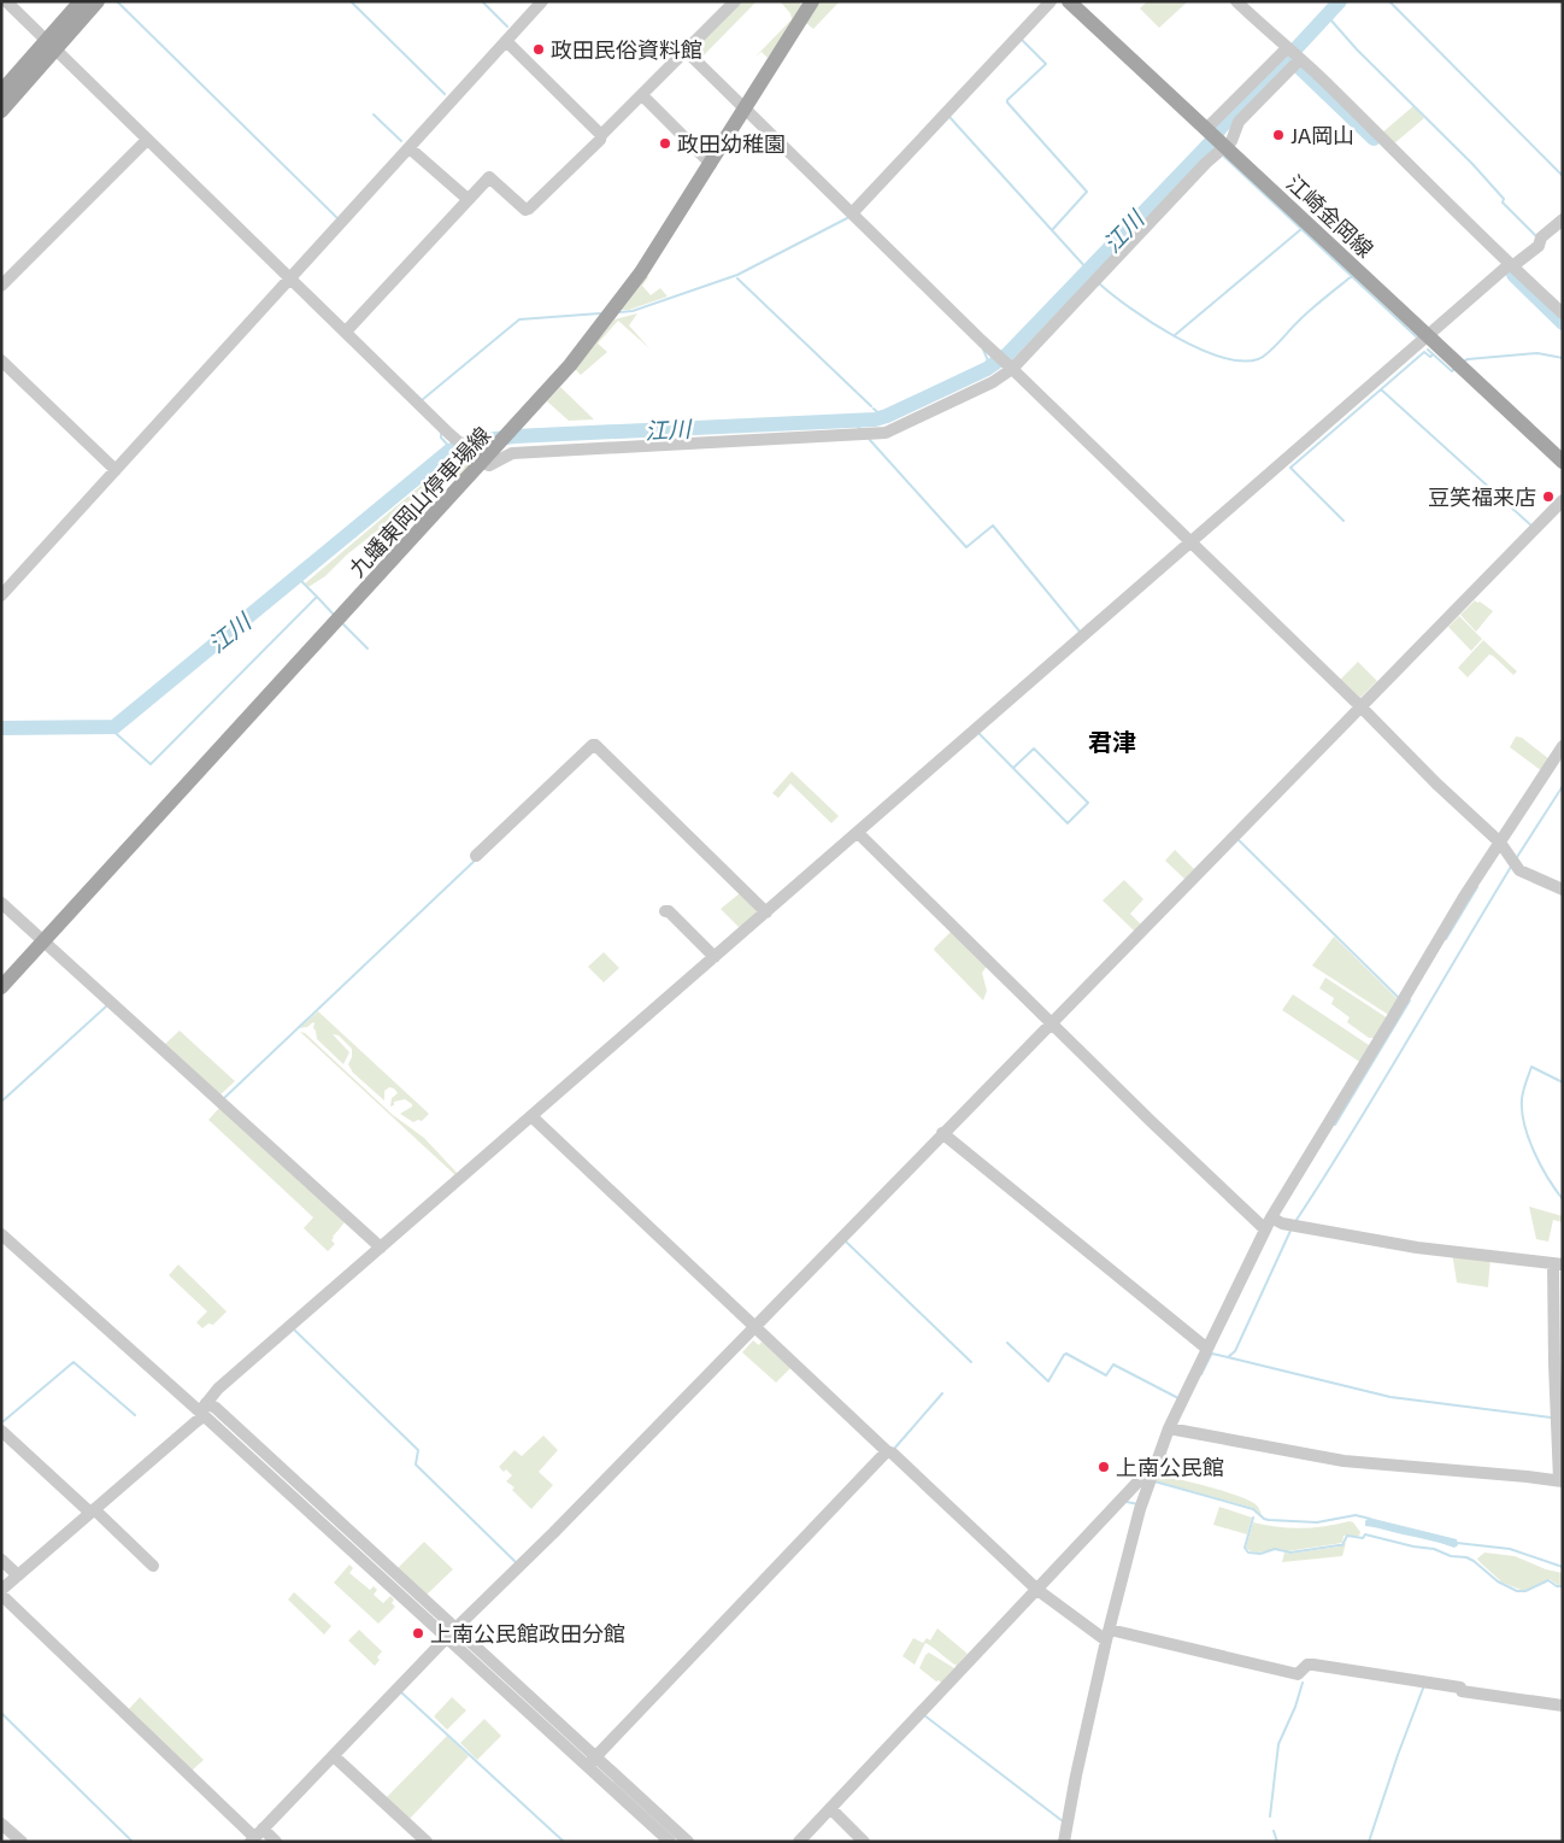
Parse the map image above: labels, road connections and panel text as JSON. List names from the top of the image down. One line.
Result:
{"streets":{"main road":["江崎金岡線","九蟠東岡山停車場線"]},"districts":["君津"],"water":["江川"],"places":["政田民俗資料館","JA岡山","政田幼稚園","豆笑福来店","上南公民館","上南公民館政田分館"]}
